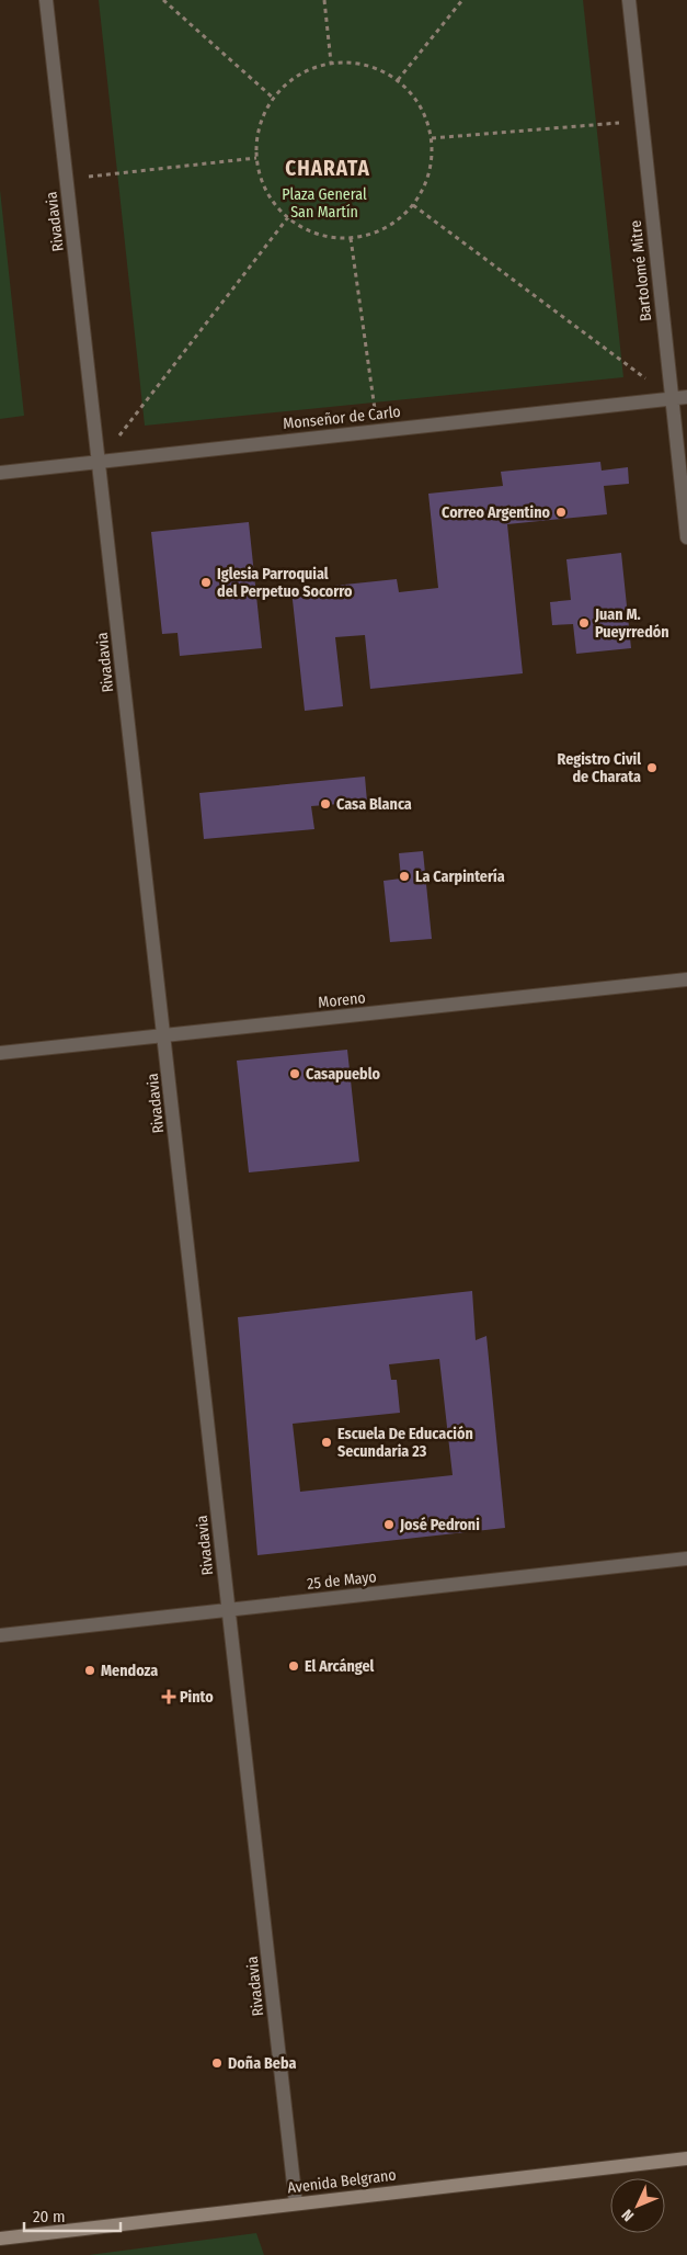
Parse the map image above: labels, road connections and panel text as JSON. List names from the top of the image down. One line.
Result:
{"streets":{"main road":["Avenida Belgrano"],"street":["Rivadavia","Bartolomé Mitre","Monseñor de Carlo","Moreno","25 de Mayo"]},"crossings":[["Rivadavia","Monseñor de Carlo"],["Rivadavia","Moreno"],["Rivadavia","25 de Mayo"],["Rivadavia","Avenida Belgrano"],["Bartolomé Mitre","Monseñor de Carlo"]],"districts":["CHARATA"],"parks":["Plaza General San Martín"],"places":{"other":["Correo Argentino","Iglesia Parroquial del Perpetuo Socorro","Juan M. Pueyrredón","Registro Civil de Charata","Casa Blanca","La Carpintería","Casapueblo","Escuela De Educación Secundaria 23","José Pedroni","El Arcángel","Mendoza","Doña Beba"],"health":["Pinto"]},"scale_bar":"20 m","north":"bottom left"}
